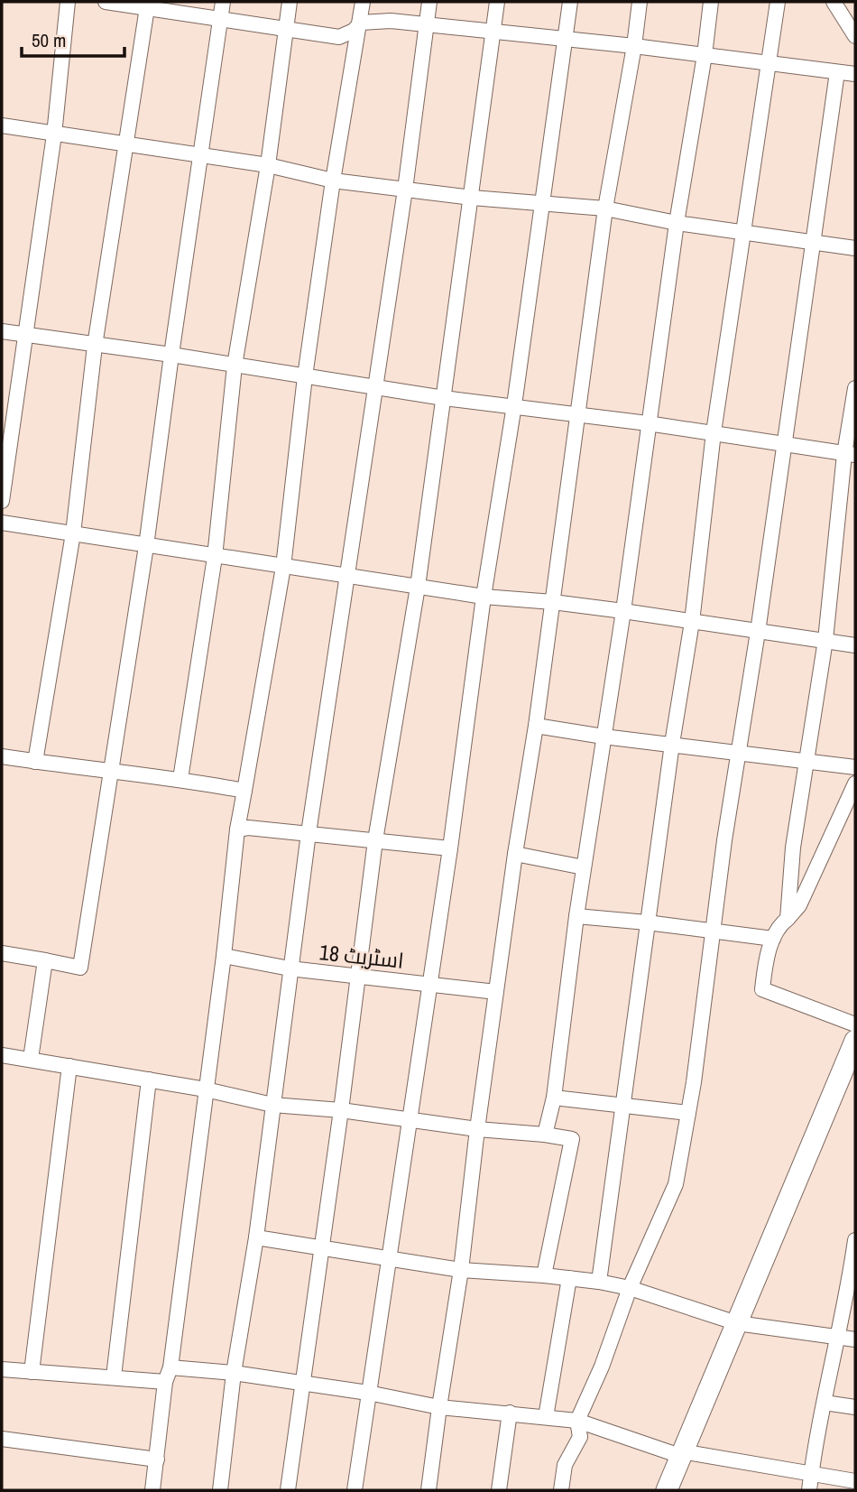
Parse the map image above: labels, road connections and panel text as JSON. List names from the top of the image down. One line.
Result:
{"streets":{"street":["اسٹریٹ 18"]},"scale_bar":"50 m"}
